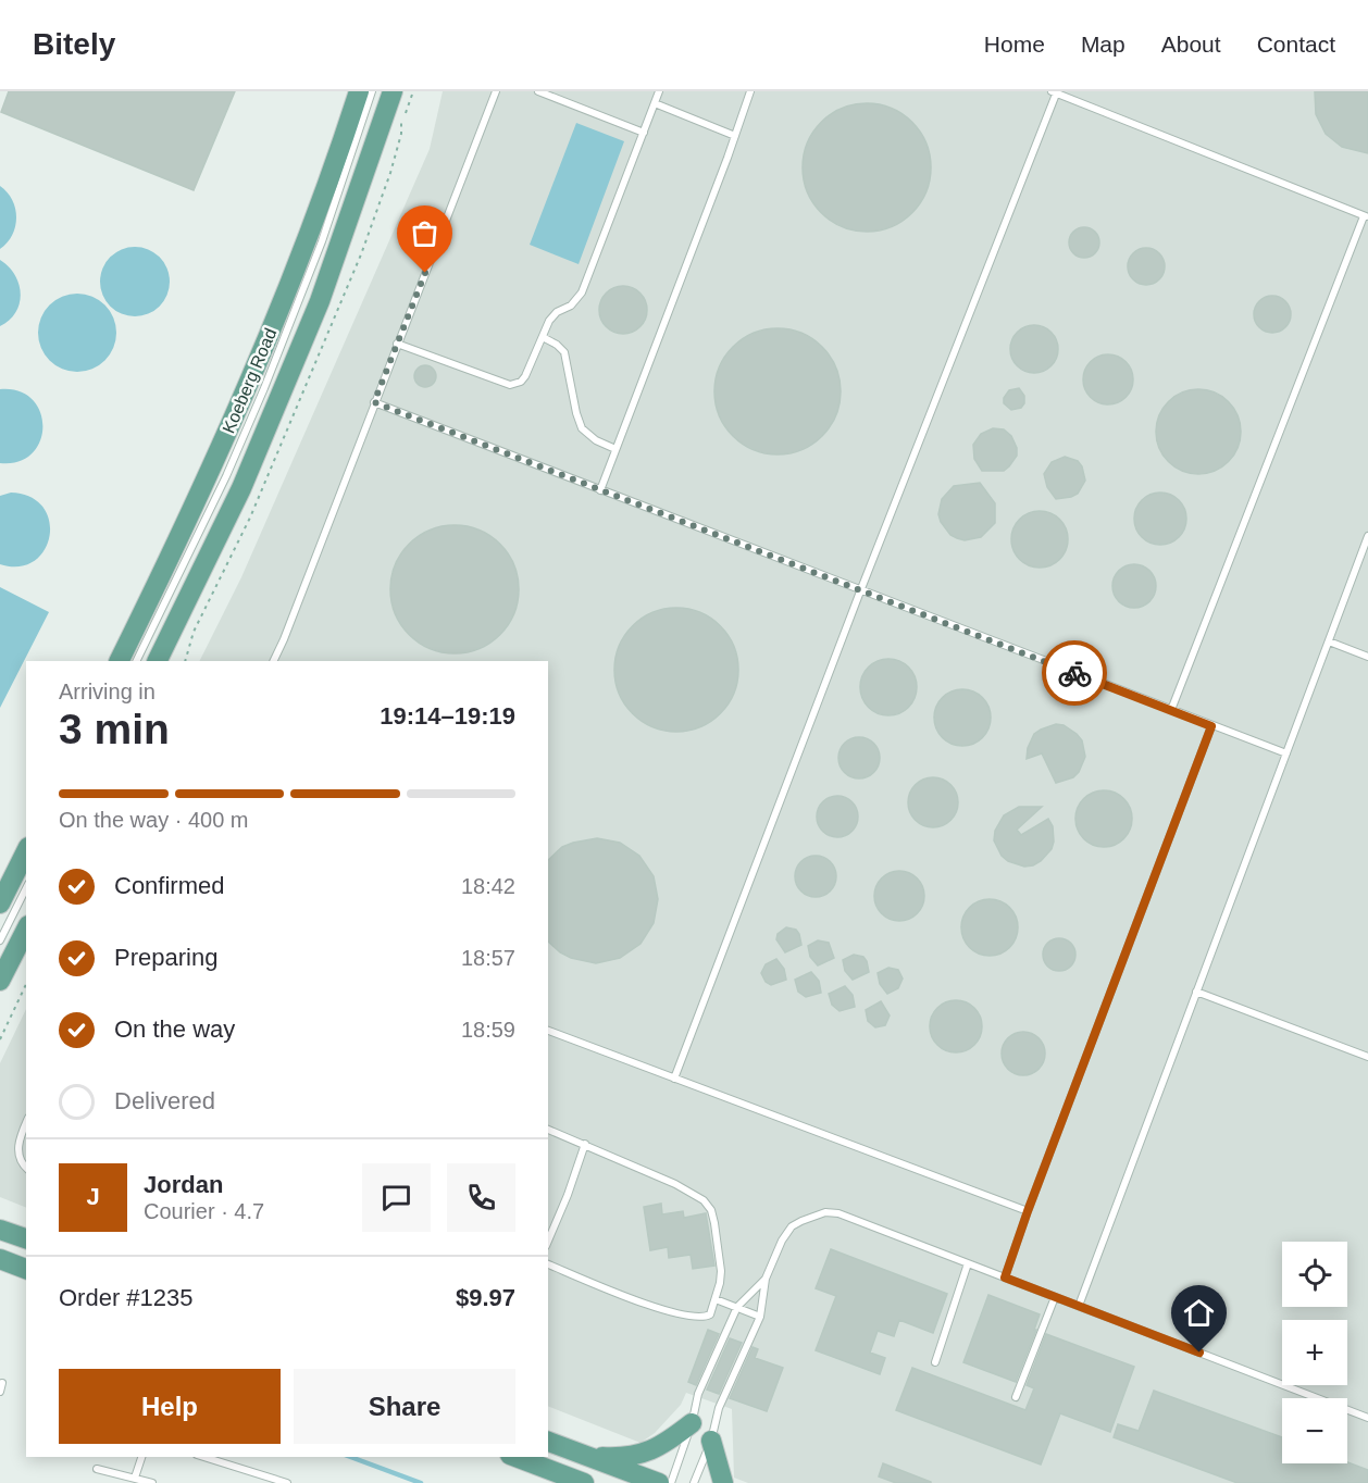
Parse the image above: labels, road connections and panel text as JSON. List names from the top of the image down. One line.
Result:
{"streets":{"main road":["Koeberg Road"]},"page":{"header":"Bitely","nav":["Home","Map","About","Contact"],"heading":["3 min","Arriving in","19:14–19:19"],"panel":["Jordan","Courier · 4.7","Order #1235","$9.97"],"bar":"On the way · 400 m","list":[["Confirmed","18:42"],["Preparing","18:57"],["On the way","18:59"],"Delivered"],"round":"J","map_buttons":["+","−"],"buttons":["Help","Share"]}}
